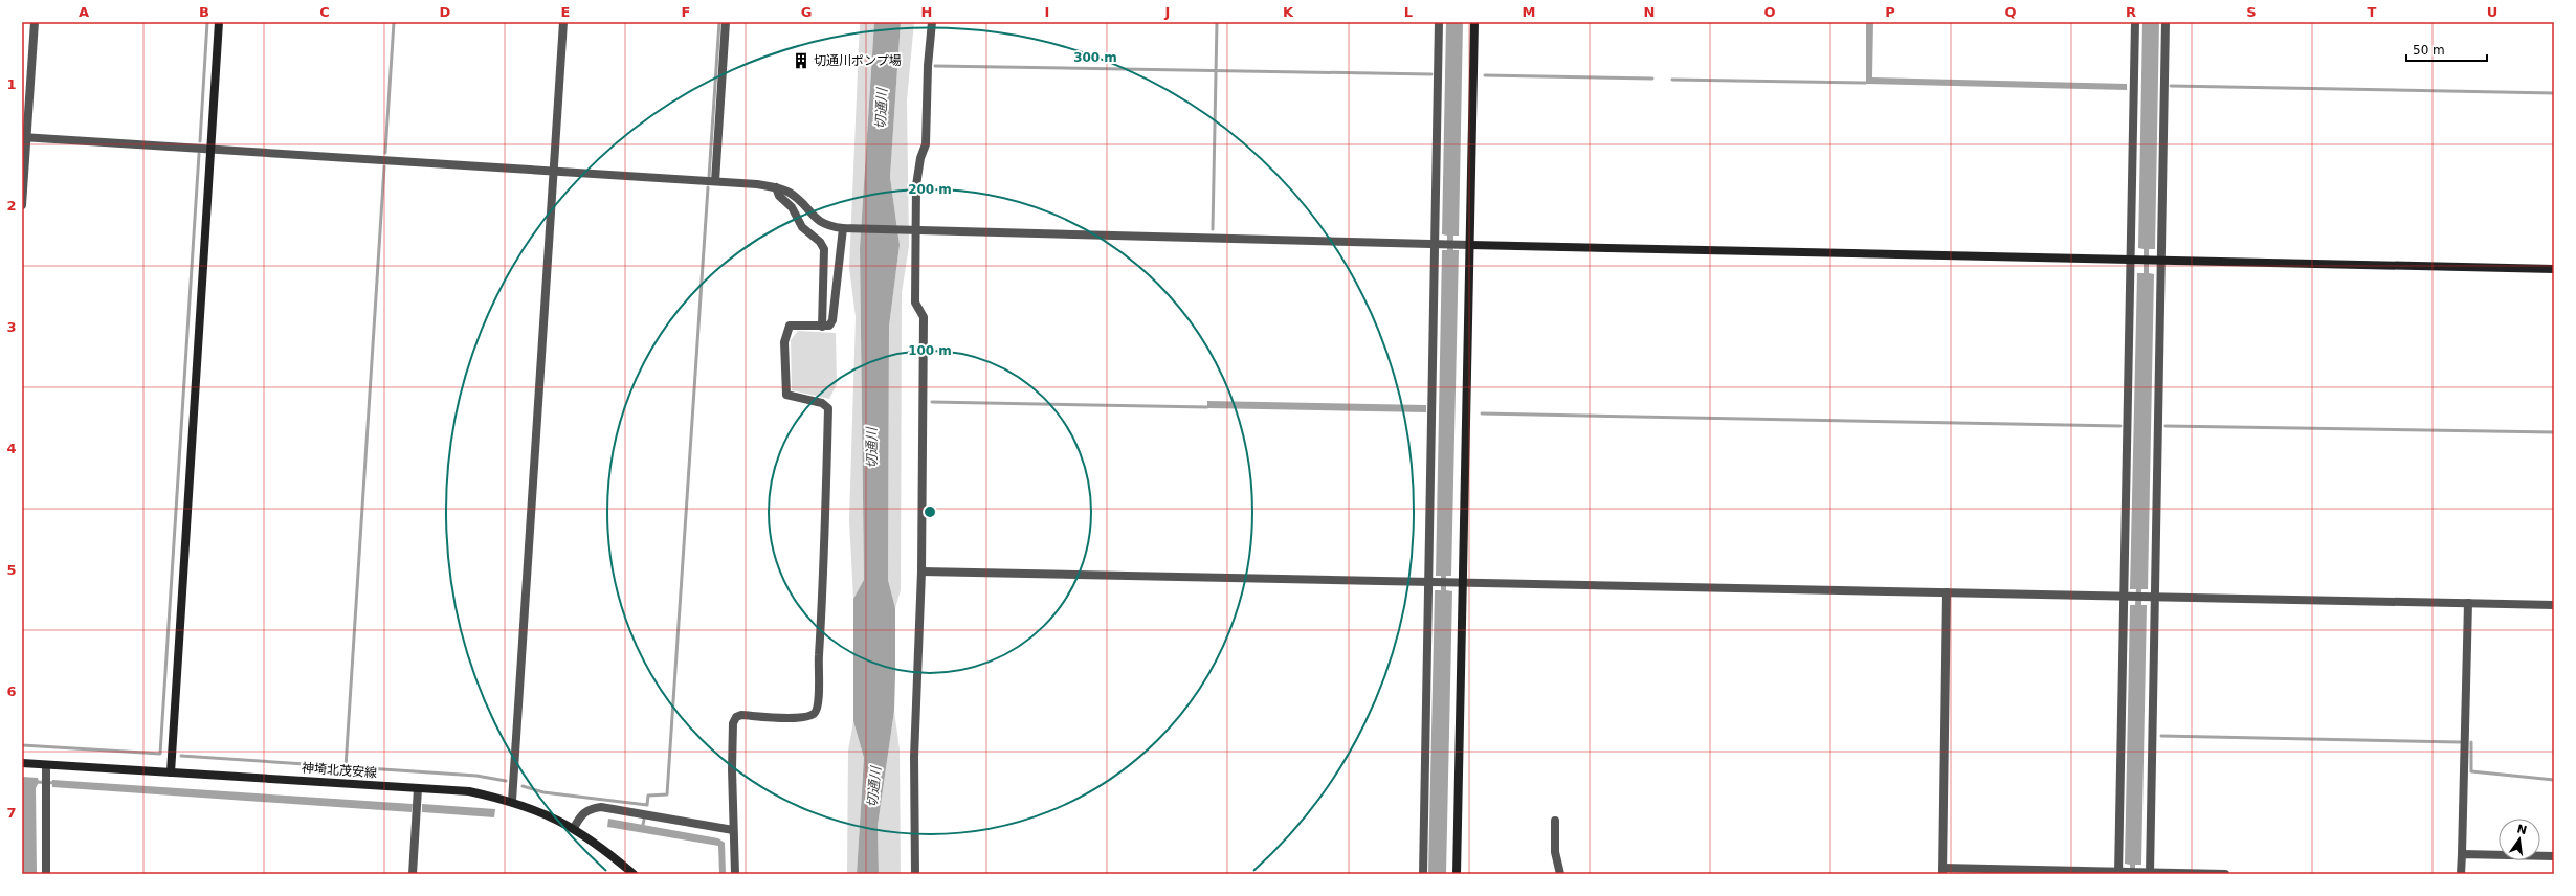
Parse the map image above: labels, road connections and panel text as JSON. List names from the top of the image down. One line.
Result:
{"streets":{"street":["神埼北茂安線"]},"water":["切通川"],"places":{"building":["切通川ポンプ場"]},"scale_bar":"50 m","north":"top","grid":{"columns":["A","B","C","D","E","F","G","H","I","J","K","L","M","N","O","P","Q","R","S","T","U"],"rows":["1","2","3","4","5","6","7"]},"rings":["300 m","200 m","100 m"]}
